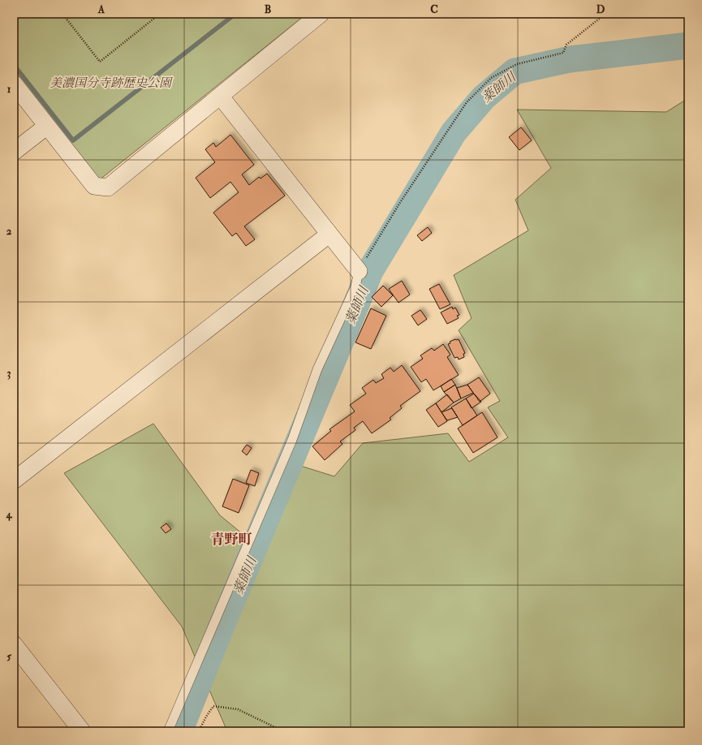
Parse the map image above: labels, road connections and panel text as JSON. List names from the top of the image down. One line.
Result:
{"districts":["青野町"],"water":["薬師川"],"parks":["美濃国分寺跡歴史公園"],"grid":{"columns":["A","B","C","D"],"rows":["1","2","3","4","5"]}}
